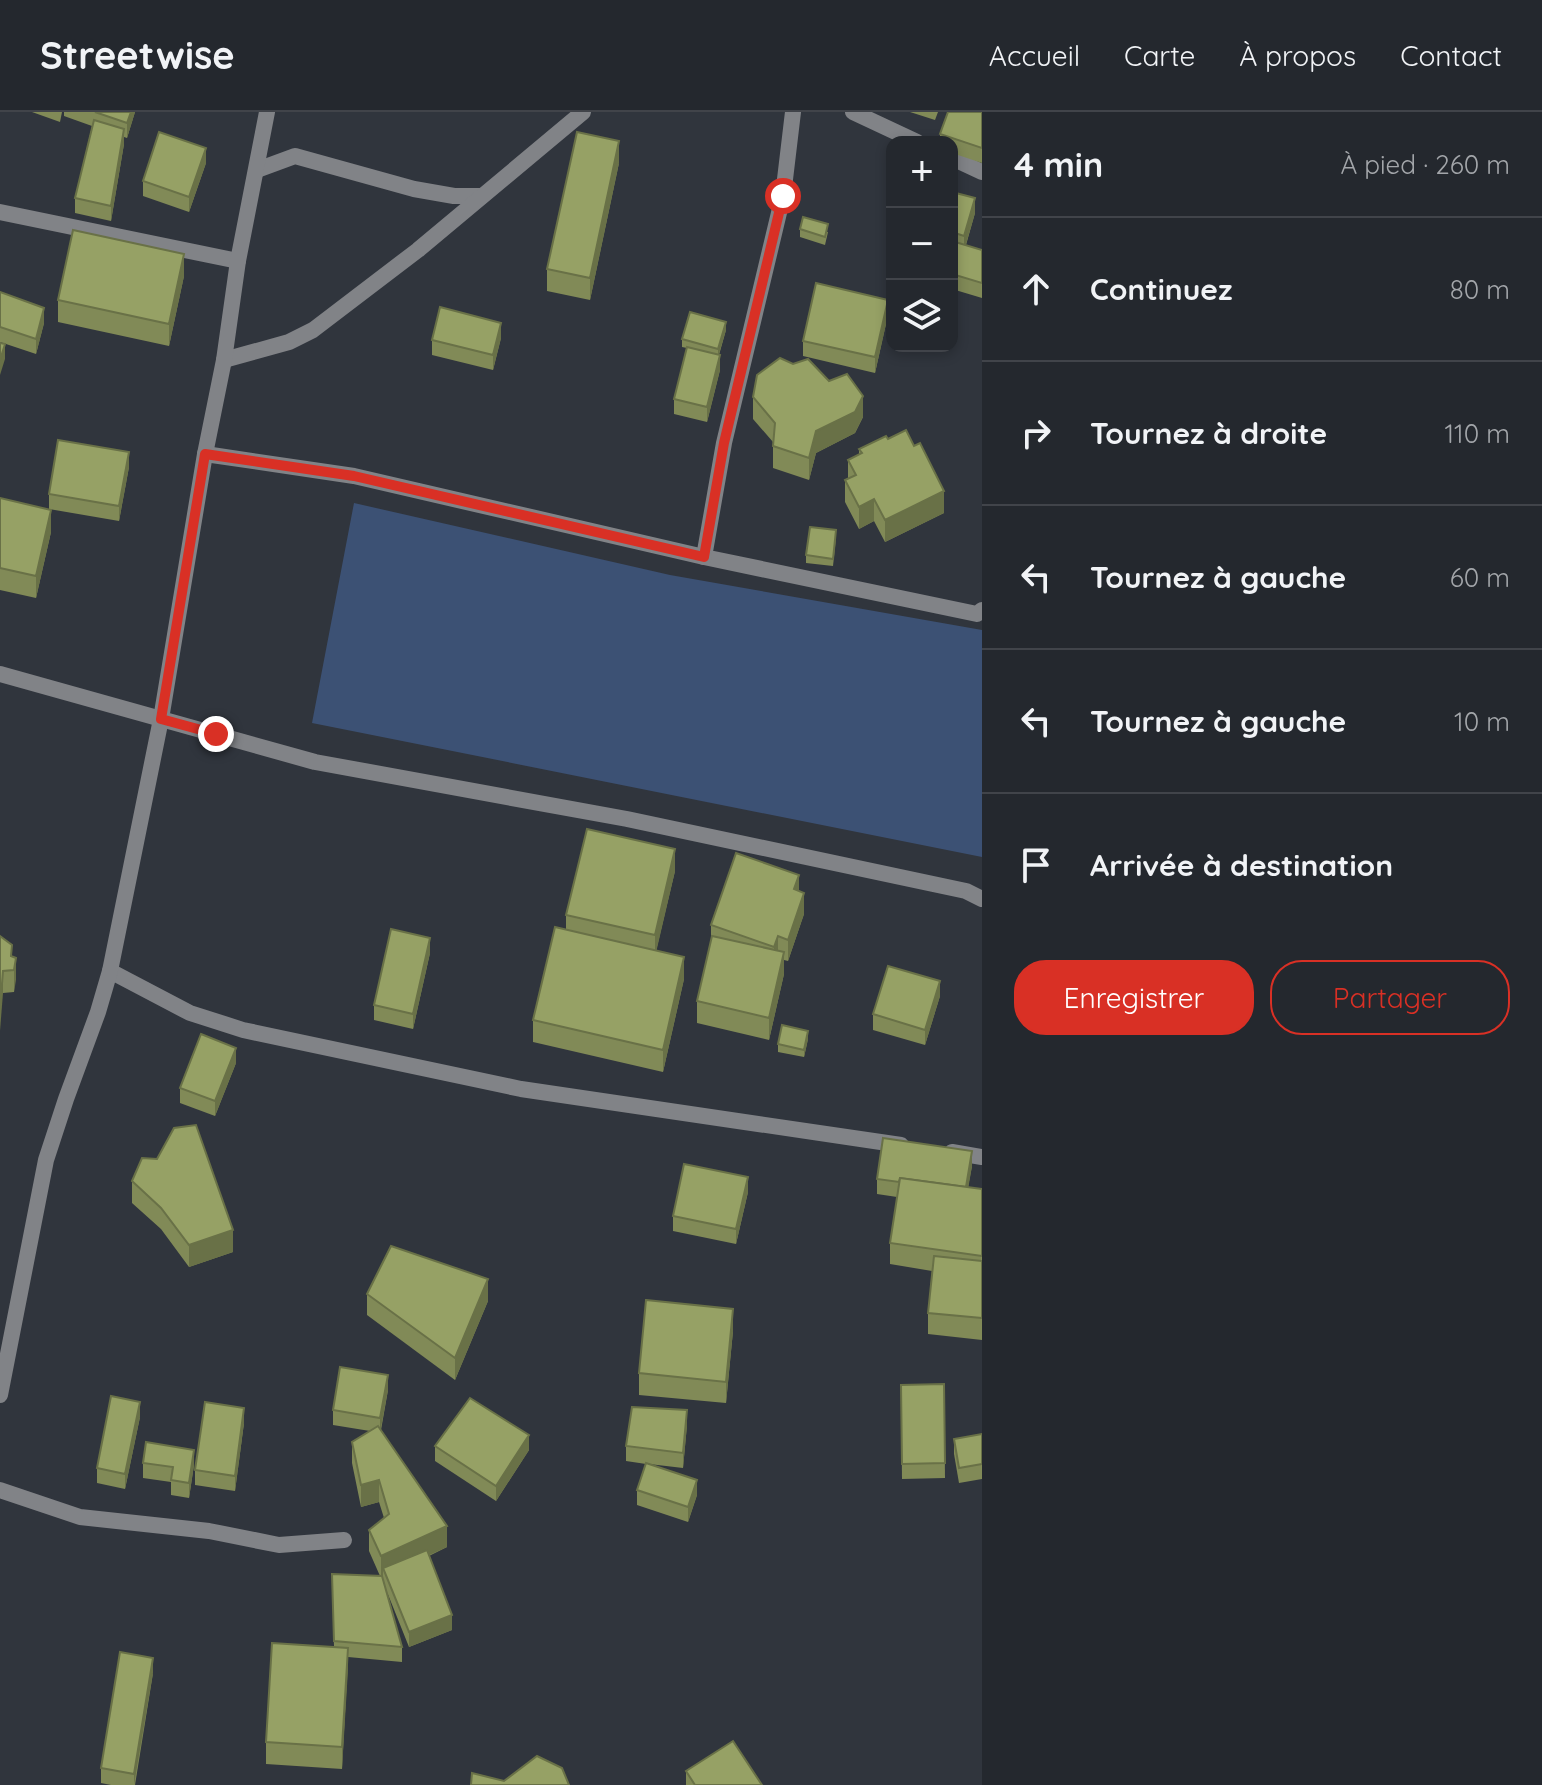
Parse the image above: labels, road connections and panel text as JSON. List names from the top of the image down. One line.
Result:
{"page":{"header":"Streetwise","nav":["Accueil","Carte","À propos","Contact"],"heading":["4 min","À pied · 260 m"],"map_buttons":["+","−"],"list":[["Continuez","80 m"],["Tournez à droite","110 m"],["Tournez à gauche","60 m"],["Tournez à gauche","10 m"],"Arrivée à destination"],"buttons":["Enregistrer","Partager"]}}
